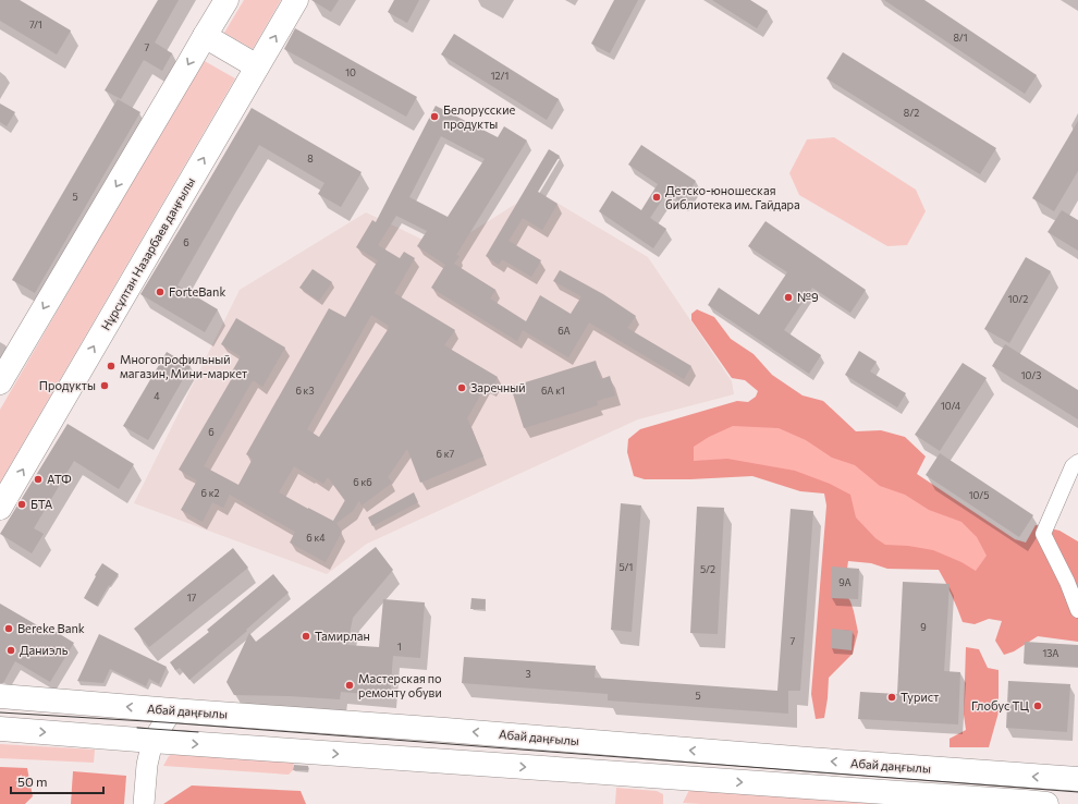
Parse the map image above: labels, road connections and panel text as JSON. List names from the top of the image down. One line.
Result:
{"streets":{"main road":["Нұрсұлтан Назарбаев даңғылы","Абай даңғылы"]},"places":["Белорусские продукты","Детско-юношеская библиотека им. Гайдара","ForteBank","№9","Многопрофильный магазин, Мини-маркет","Продукты","Заречный","АТФ","БТА","Bereke Bank","Тамирлан","Даниэль","Мастерская по ремонту обуви","Турист","Глобус ТЦ"],"house_numbers":["7/1","8/1","7","10","12/1","8/2","8","5","6","10/2","6А","10/3","6 к3","6А к1","4","10/4","6","6 к7","6 к6","6 к2","10/5","6 к4","5/1","5/2","9А","17","9","7","1","13А","3","5"],"scale_bar":"50 m"}
